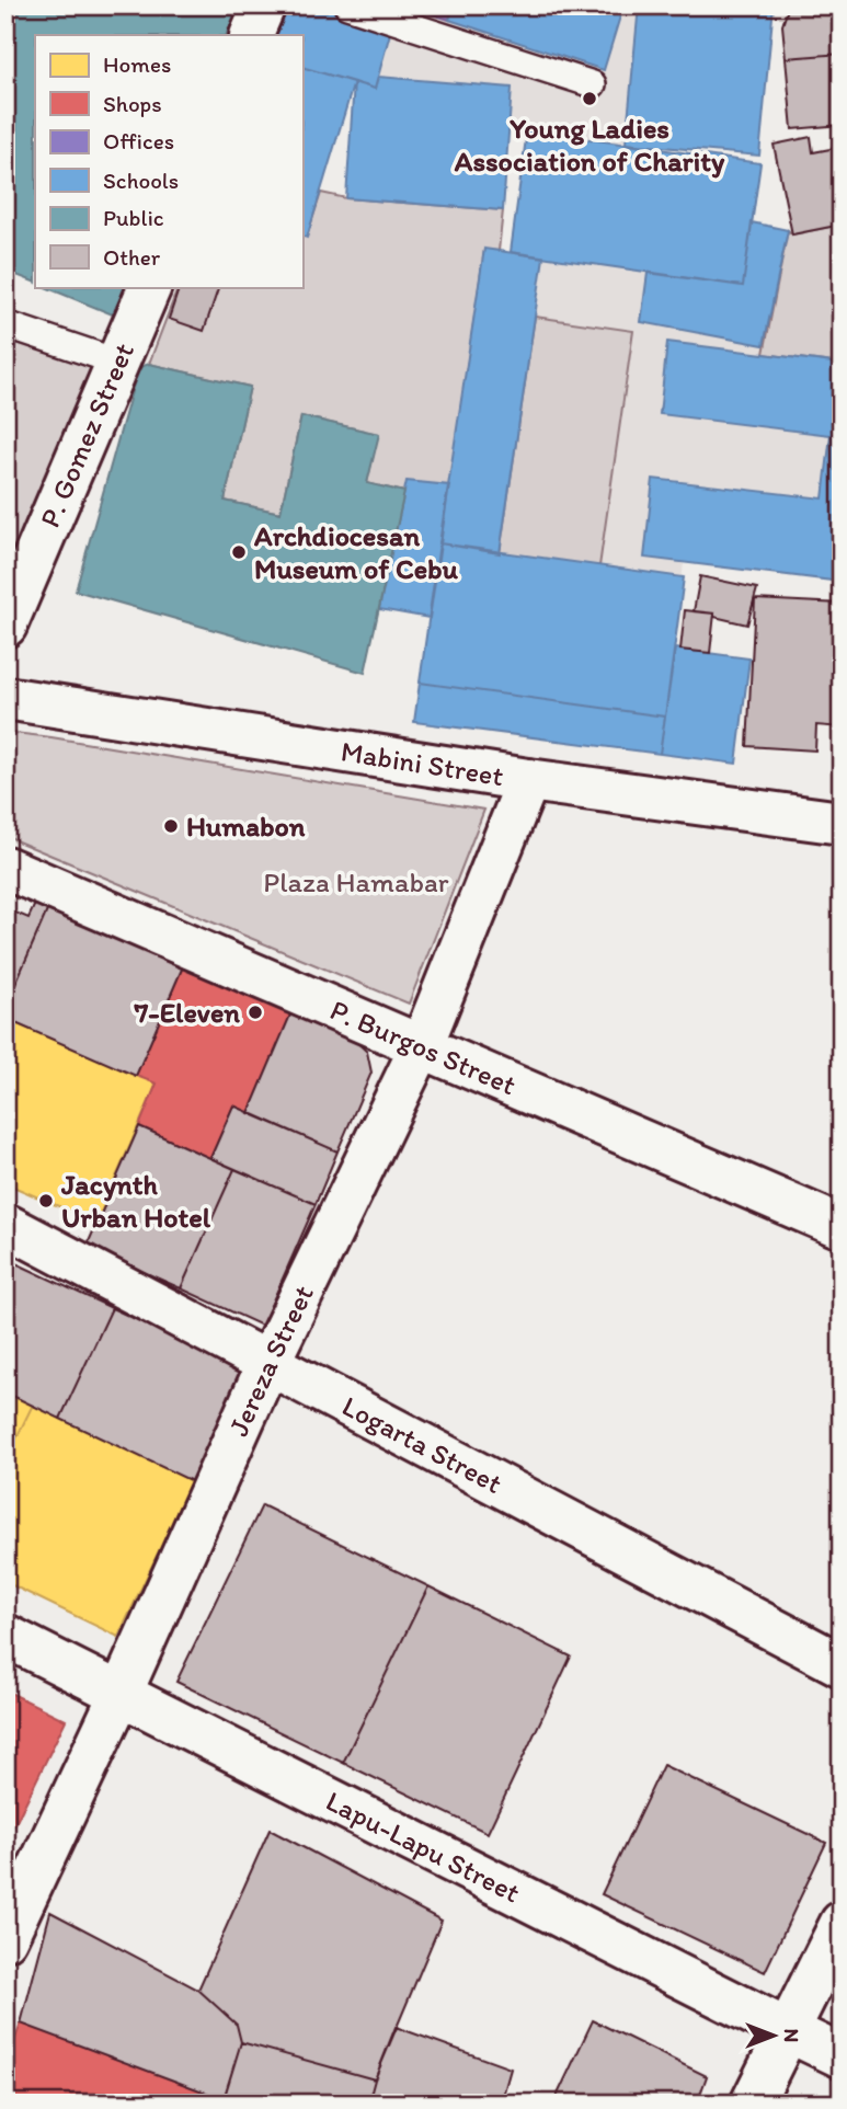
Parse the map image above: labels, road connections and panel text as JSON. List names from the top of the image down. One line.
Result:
{"streets":{"street":["P. Gomez Street","Mabini Street","P. Burgos Street","Jereza Street","Logarta Street","Lapu-Lapu Street"]},"crossings":[["Mabini Street","Jereza Street"],["P. Burgos Street","Jereza Street"],["Jereza Street","Logarta Street"],["Jereza Street","Lapu-Lapu Street"]],"parks":["Plaza Hamabar"],"places":["Young Ladies Association of Charity","Archdiocesan Museum of Cebu","Humabon","7-Eleven","Jacynth Urban Hotel"],"legend":["Homes","Shops","Offices","Schools","Public","Other"],"north":"right"}
